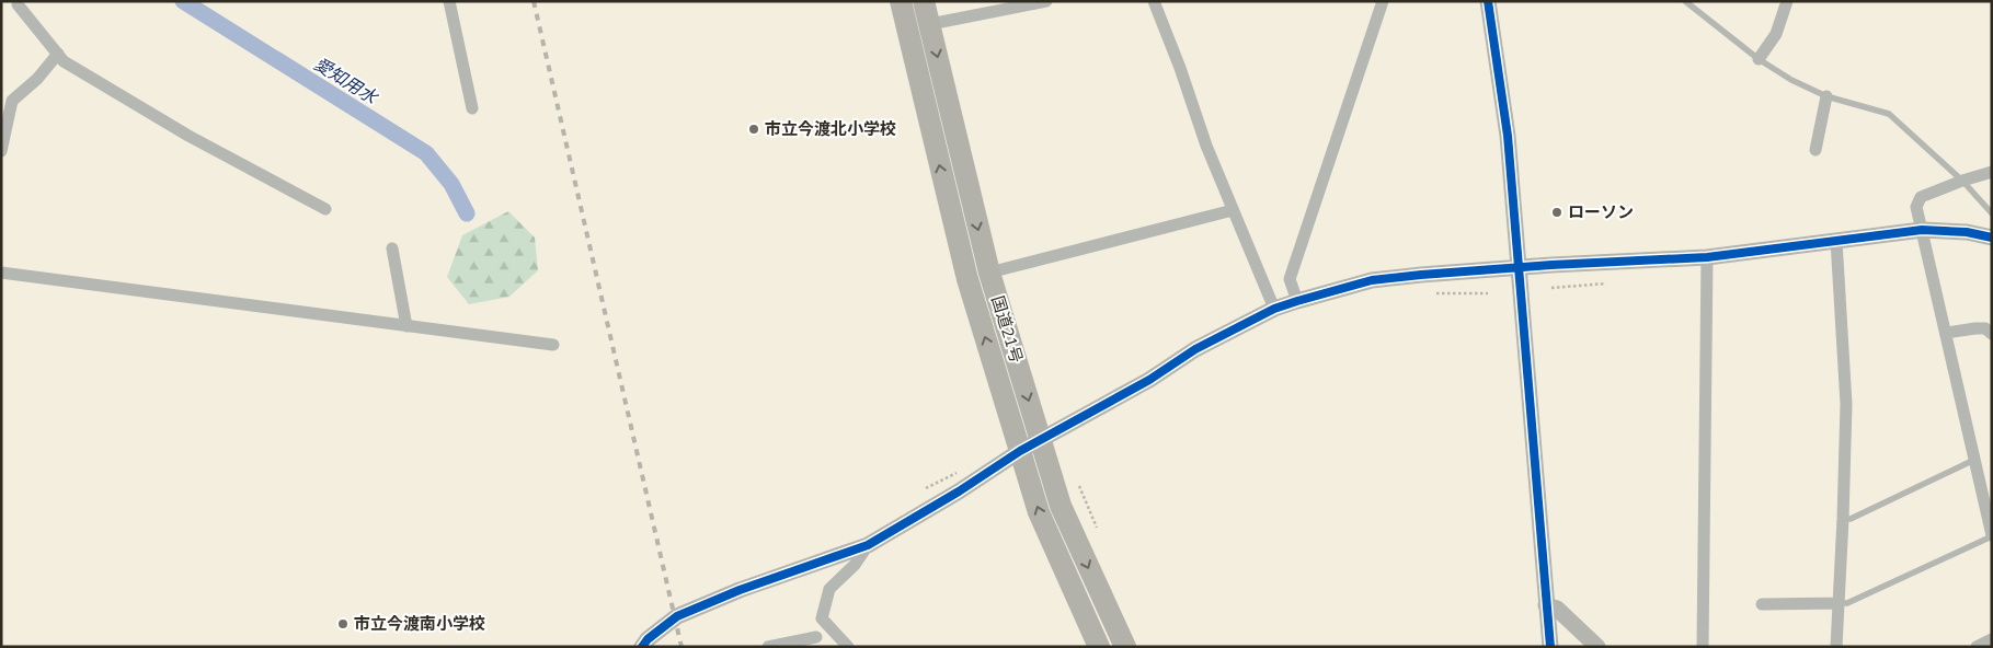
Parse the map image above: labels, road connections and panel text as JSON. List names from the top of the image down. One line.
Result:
{"streets":{"highway":["国道21号"]},"water":["愛知用水"],"places":["市立今渡北小学校","ローソン","市立今渡南小学校"]}
